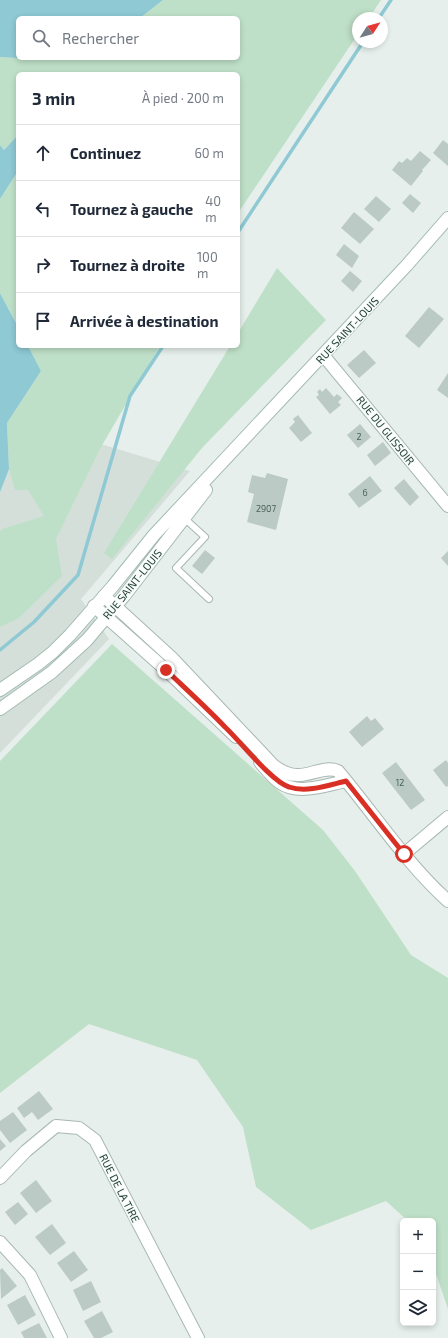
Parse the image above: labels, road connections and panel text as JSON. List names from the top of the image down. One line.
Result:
{"streets":{"street":["RUE SAINT-LOUIS","RUE DU GLISSOIR","RUE DE LA TIRE"]},"crossings":[["RUE SAINT-LOUIS","RUE DU GLISSOIR"]],"house_numbers":["2","6","2907","12"],"north":"top right","page":{"search":"Rechercher","heading":["3 min","À pied · 200 m"],"list":[["Continuez","60 m"],["Tournez à gauche","40 m"],["Tournez à droite","100 m"],"Arrivée à destination"],"map_buttons":["+","−"]}}
